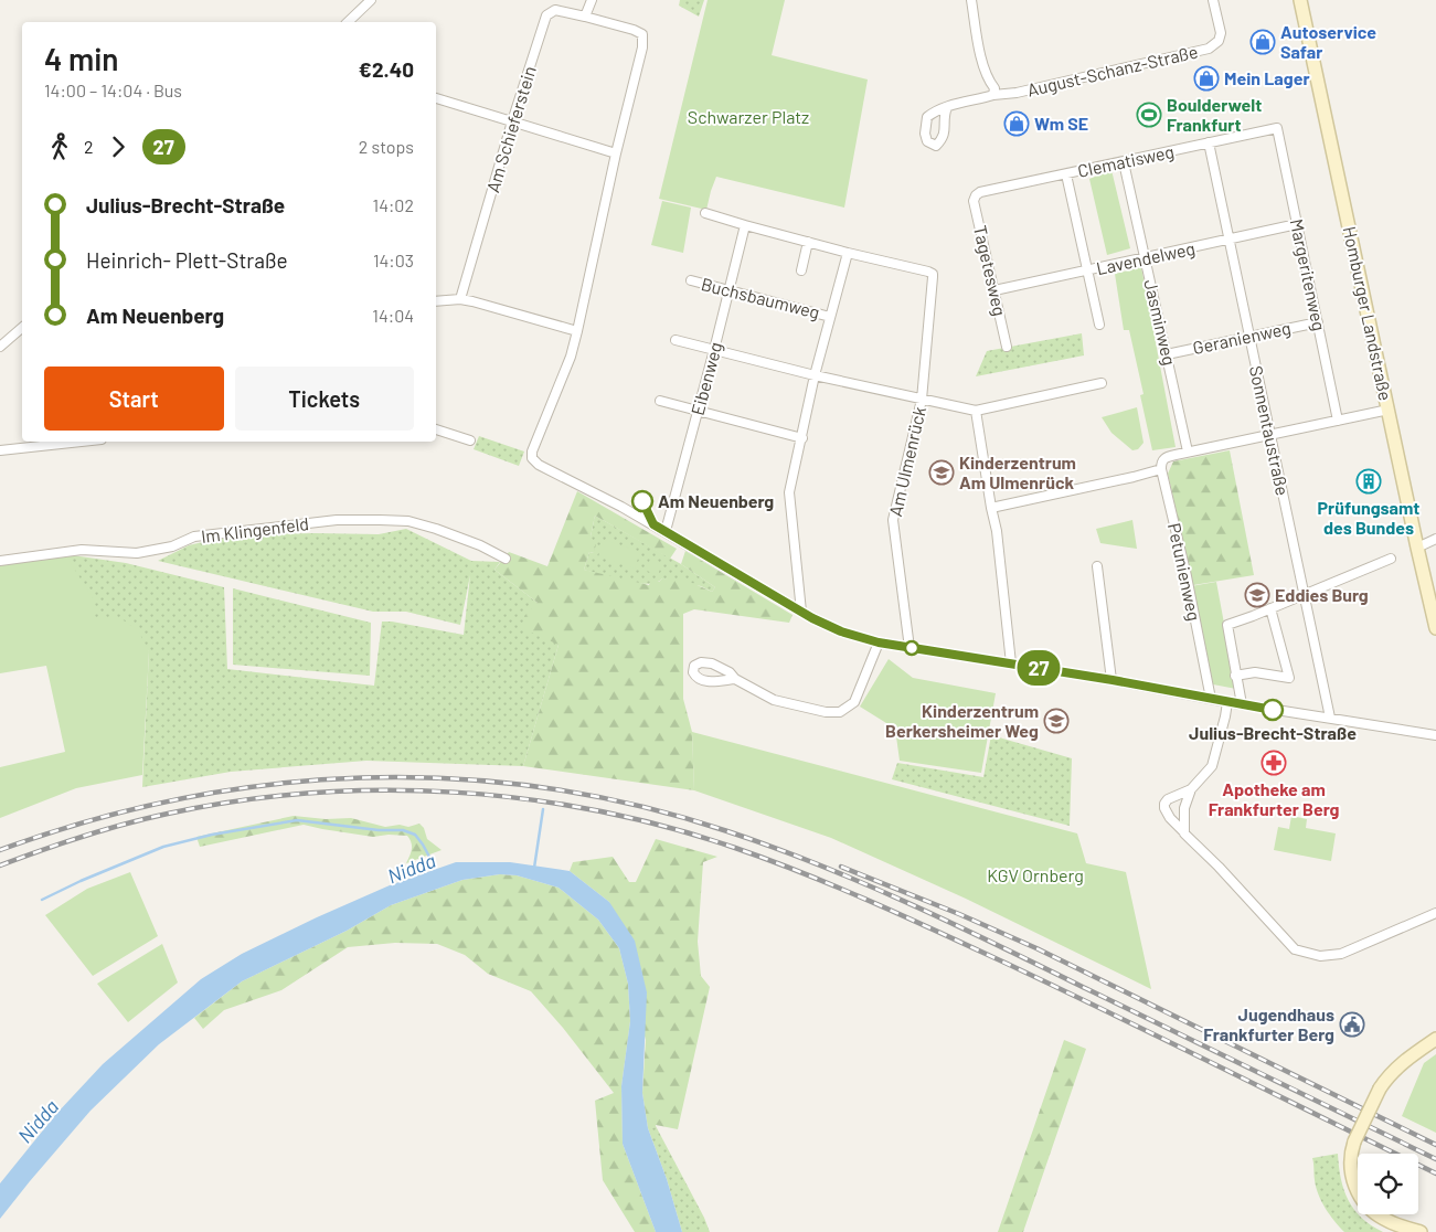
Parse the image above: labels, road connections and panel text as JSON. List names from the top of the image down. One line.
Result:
{"streets":{"street":["August-Schanz-Straße","Am Schieferstein","Clematisweg","Lavendelweg","Tagetesweg","Margeritenweg","Buchsbaumweg","Homburger Landstraße","Jasminweg","Geranienweg","Eibenweg","Sonnentaustraße","Am Ulmenrück","Im Klingenfeld","Petunienweg"]},"crossings":[["Clematisweg","Tagetesweg"],["Clematisweg","Margeritenweg"],["Clematisweg","Jasminweg"],["Clematisweg","Sonnentaustraße"],["Lavendelweg","Tagetesweg"],["Lavendelweg","Margeritenweg"],["Lavendelweg","Jasminweg"],["Lavendelweg","Sonnentaustraße"],["Margeritenweg","Geranienweg"],["Buchsbaumweg","Eibenweg"],["Jasminweg","Geranienweg"],["Geranienweg","Sonnentaustraße"]],"water":["Nidda"],"parks":["Schwarzer Platz","KGV Ornberg"],"places":{"shop":["Autoservice Safar","Mein Lager","Wm SE"],"sports":["Boulderwelt Frankfurt"],"school or university":["Kinderzentrum Am Ulmenrück","Eddies Burg","Kinderzentrum Berkersheimer Weg"],"building":["Prüfungsamt des Bundes"],"other":["Am Neuenberg","Julius-Brecht-Straße"],"pharmacy":["Apotheke am Frankfurter Berg"],"public building":["Jugendhaus Frankfurter Berg"]},"lines":["bus line 27"],"page":{"on_map":"27","heading":["4 min","14:00 – 14:04 · Bus","€2.40"],"legs":["2","27","2 stops"],"list":[{"name":"Julius-Brecht-Straße","value":"14:02"},{"name":"Heinrich- Plett-Straße","value":"14:03"},{"name":"Am Neuenberg","value":"14:04"}],"buttons":["Start","Tickets"]}}
